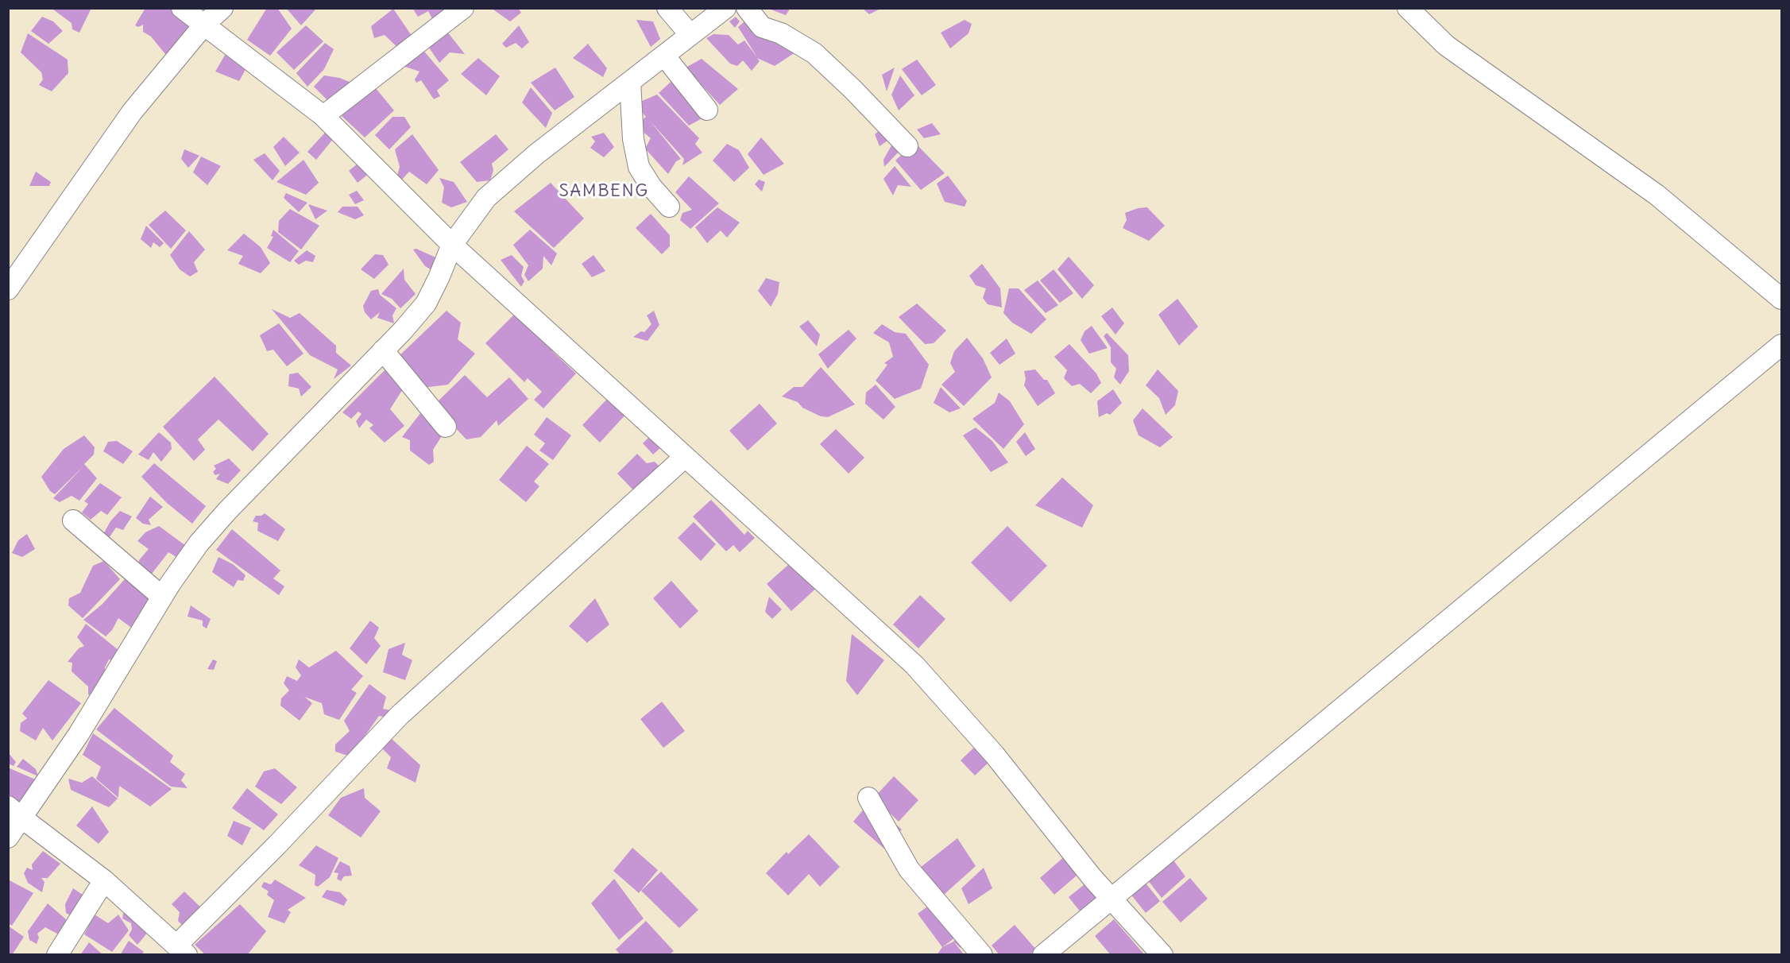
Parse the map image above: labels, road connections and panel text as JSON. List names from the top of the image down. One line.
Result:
{"districts":["SAMBENG"]}
